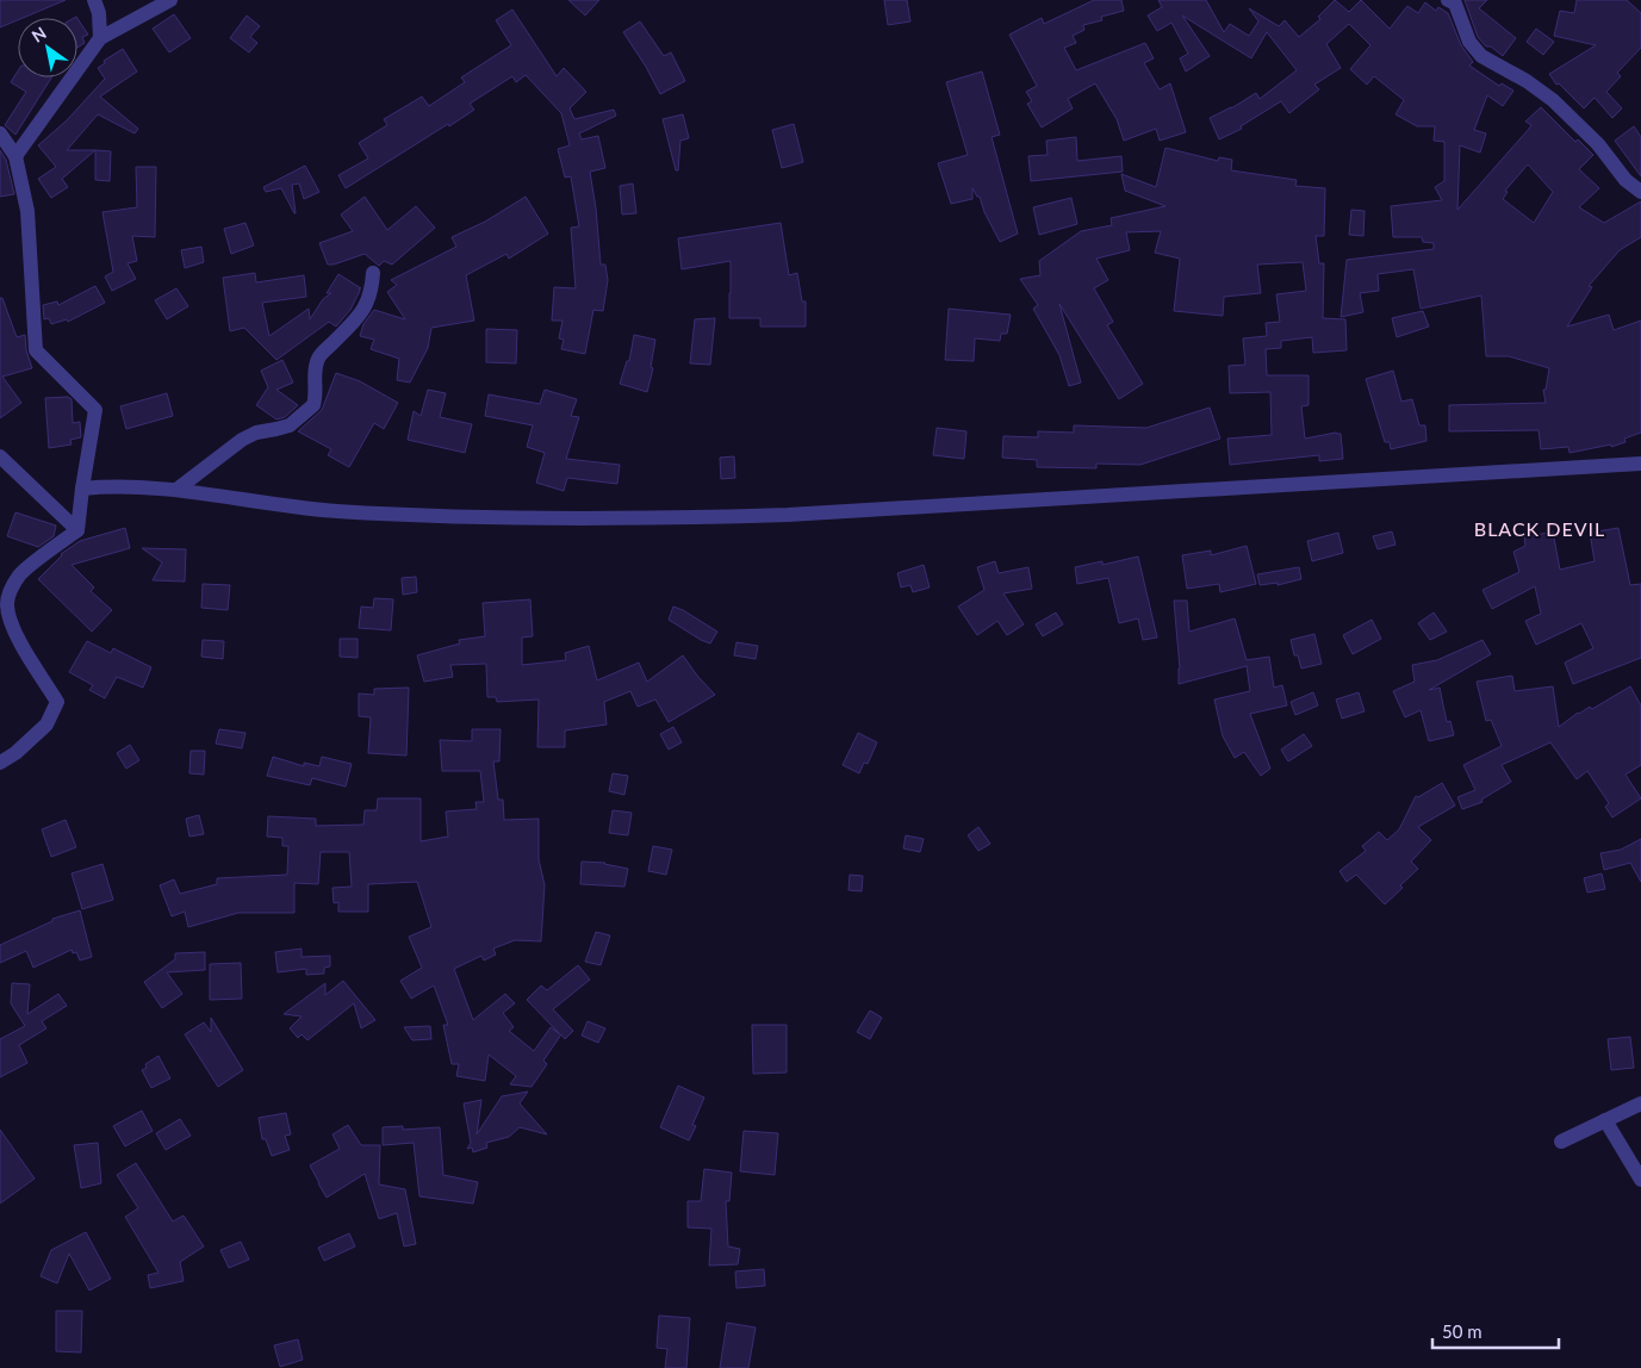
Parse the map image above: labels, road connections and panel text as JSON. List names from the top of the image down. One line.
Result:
{"districts":["BLACK DEVIL"],"scale_bar":"50 m","north":"top left"}
